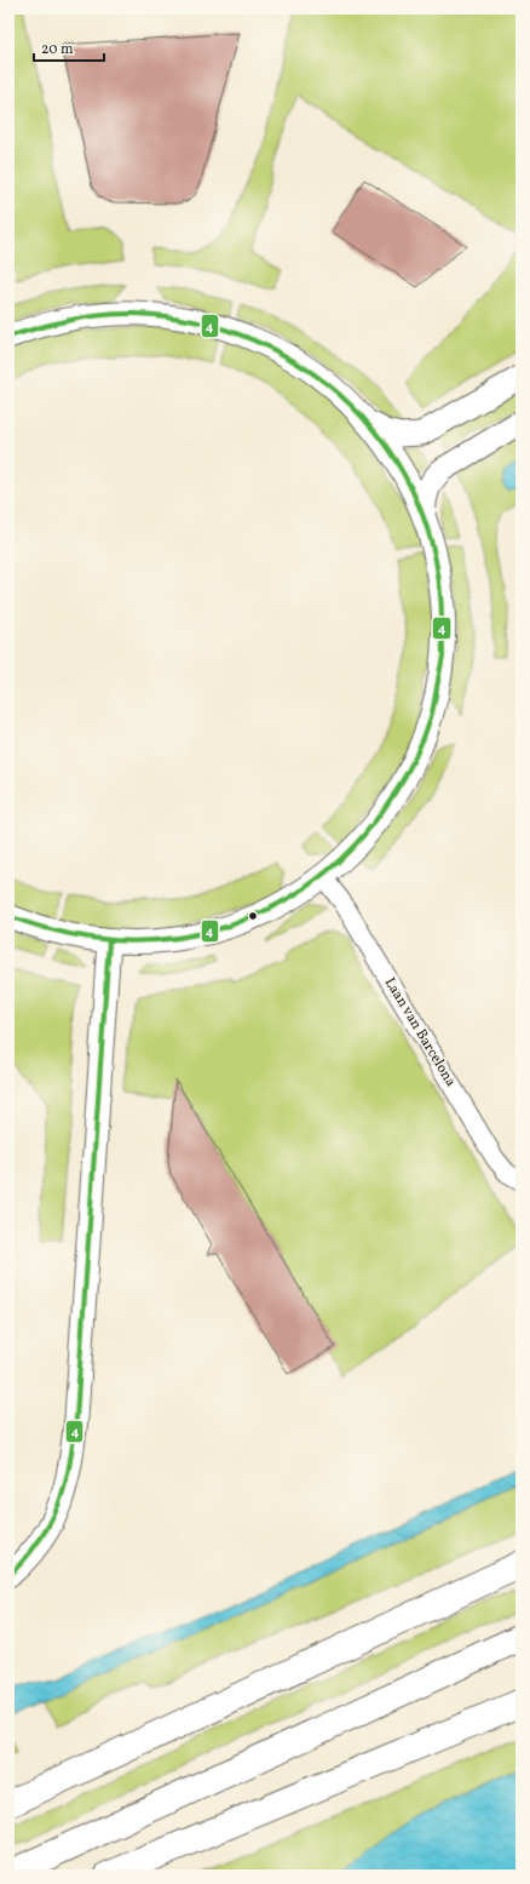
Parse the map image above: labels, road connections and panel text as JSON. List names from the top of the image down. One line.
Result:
{"streets":{"street":["Laan van Barcelona"]},"lines":["transit line 4"],"scale_bar":"20 m"}
